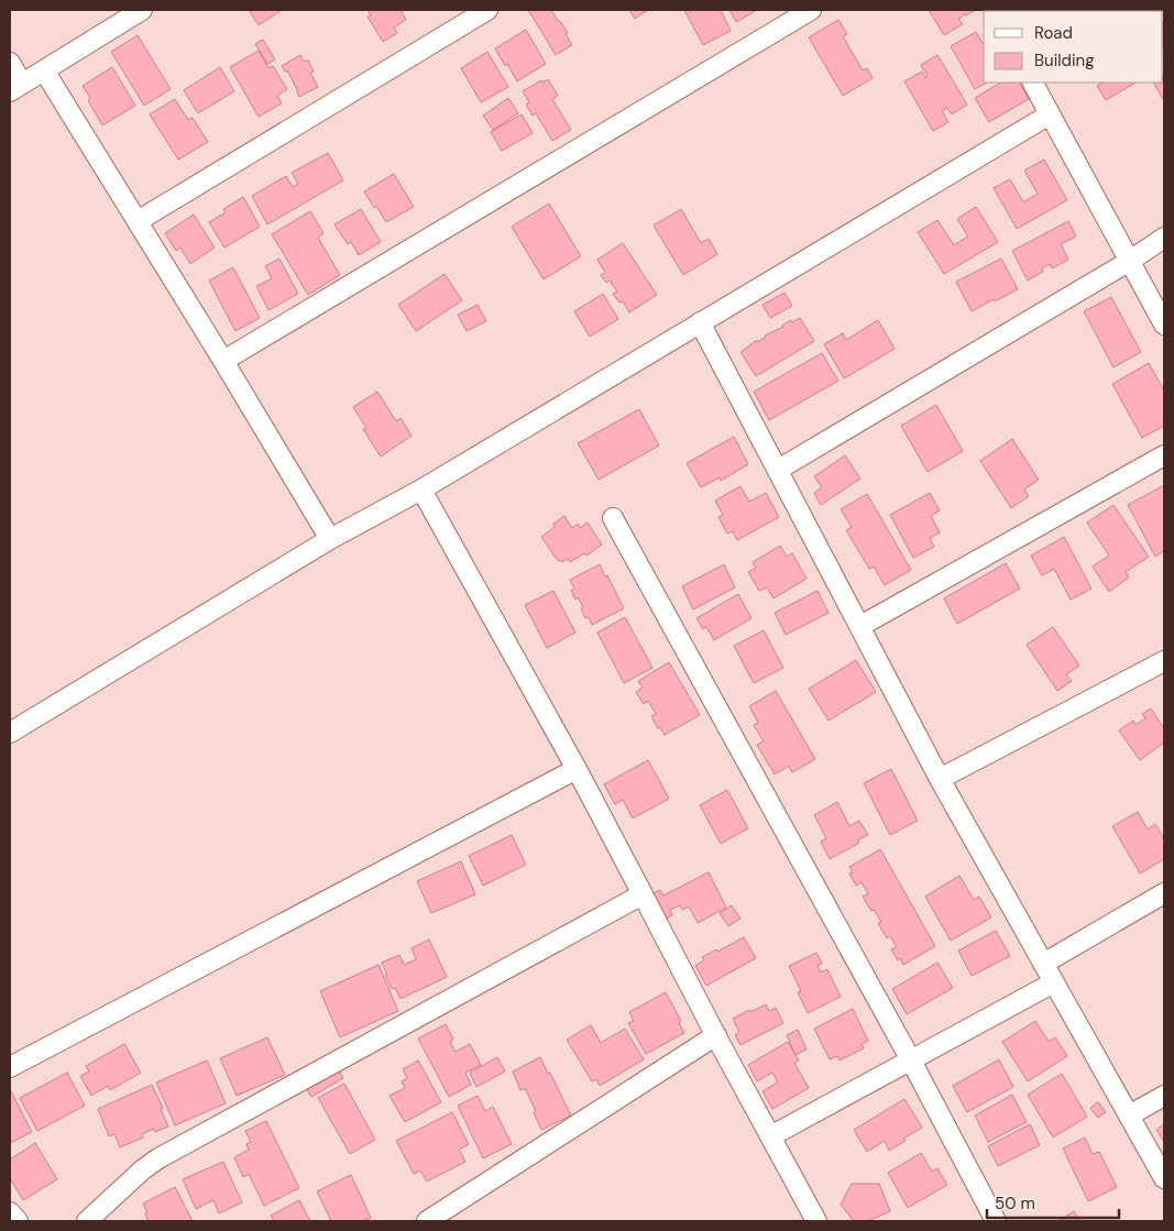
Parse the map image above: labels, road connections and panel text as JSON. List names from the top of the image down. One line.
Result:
{"legend":["Road","Building"],"scale_bar":"50 m"}
